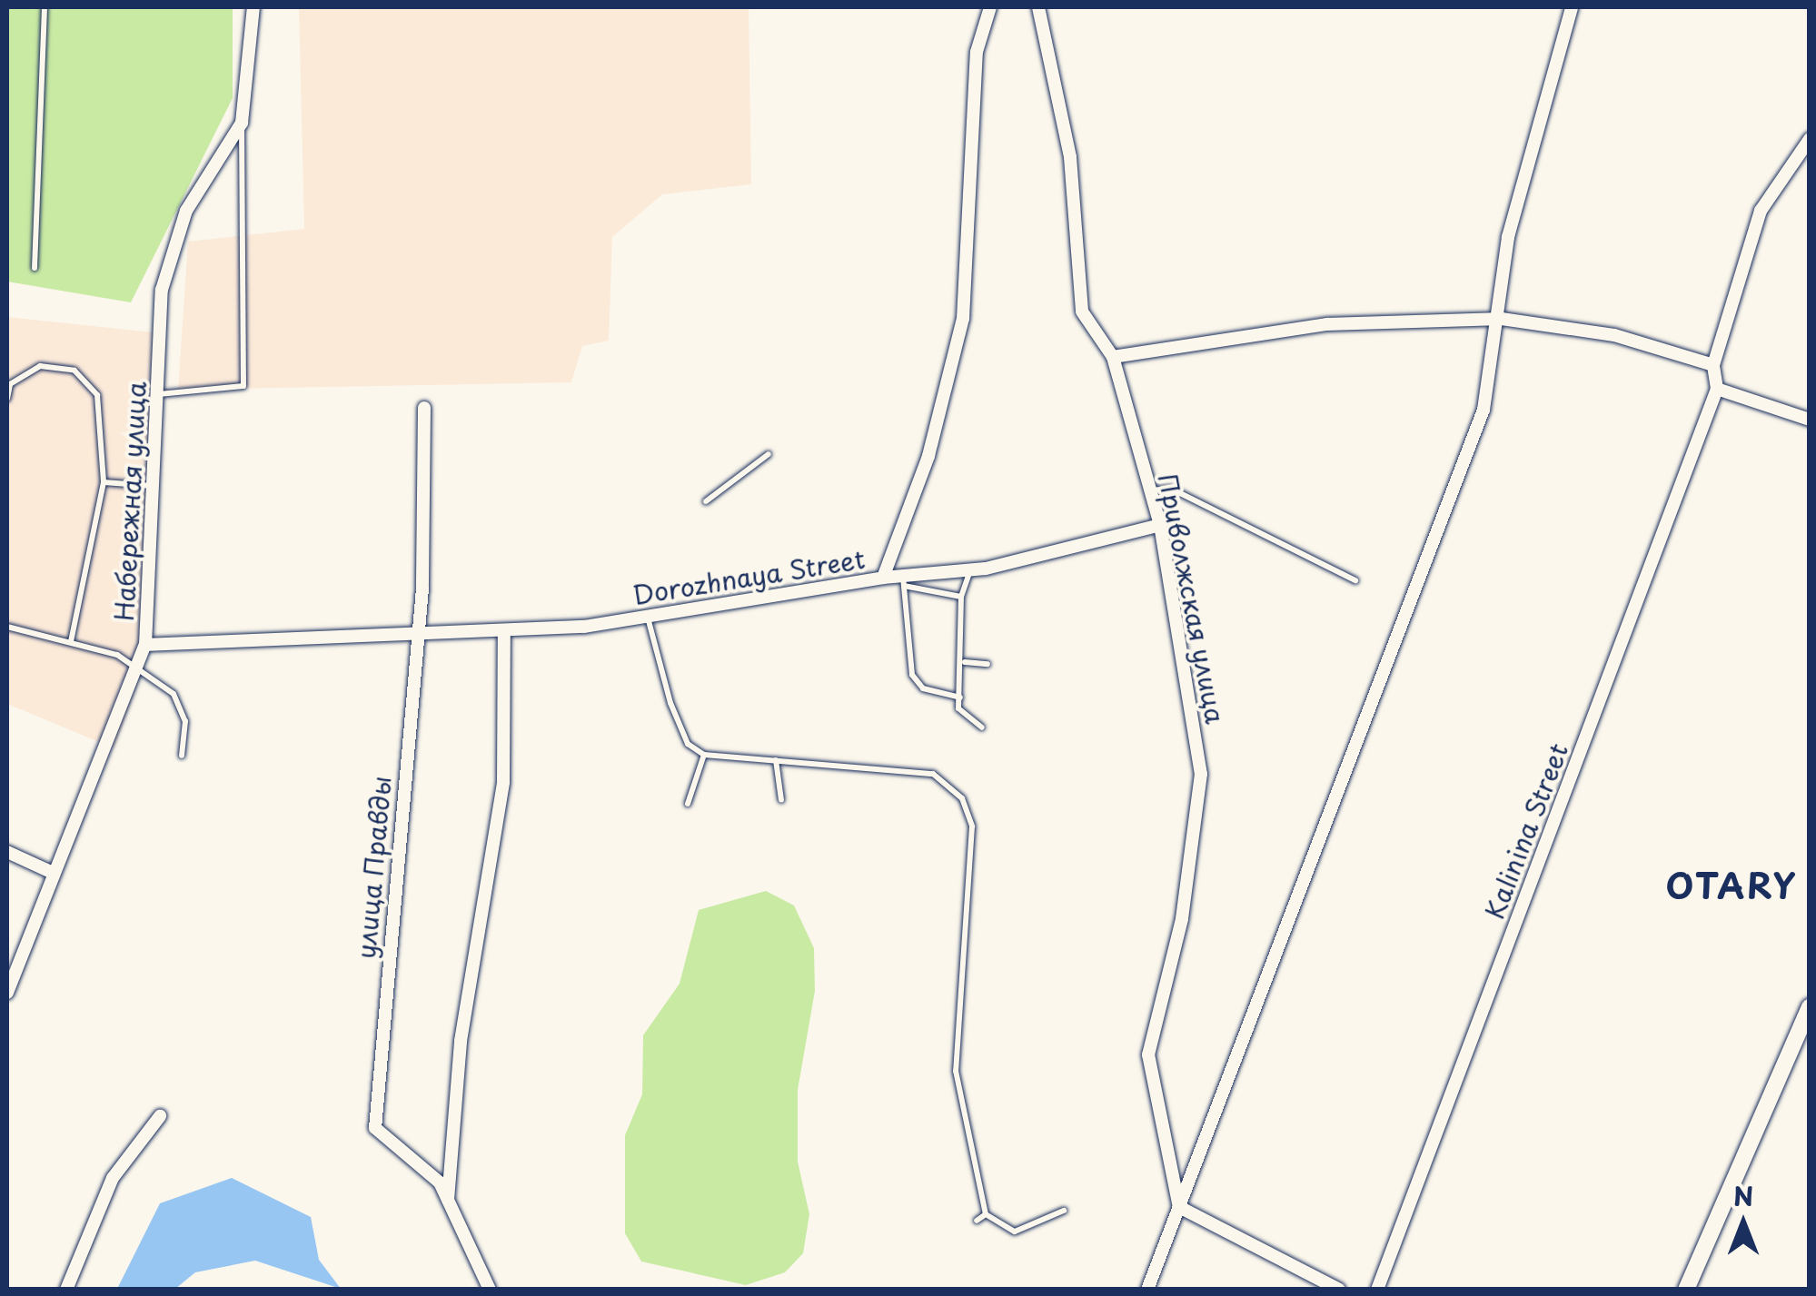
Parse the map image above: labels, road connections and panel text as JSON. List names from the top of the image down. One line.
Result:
{"streets":{"street":["Набережная улица","Dorozhnaya Street","Приволжская улица","Kalinina Street","улица Правды"]},"crossings":[["Набережная улица","Dorozhnaya Street"],["Dorozhnaya Street","улица Правды"]],"districts":["OTARY"],"north":"top"}
